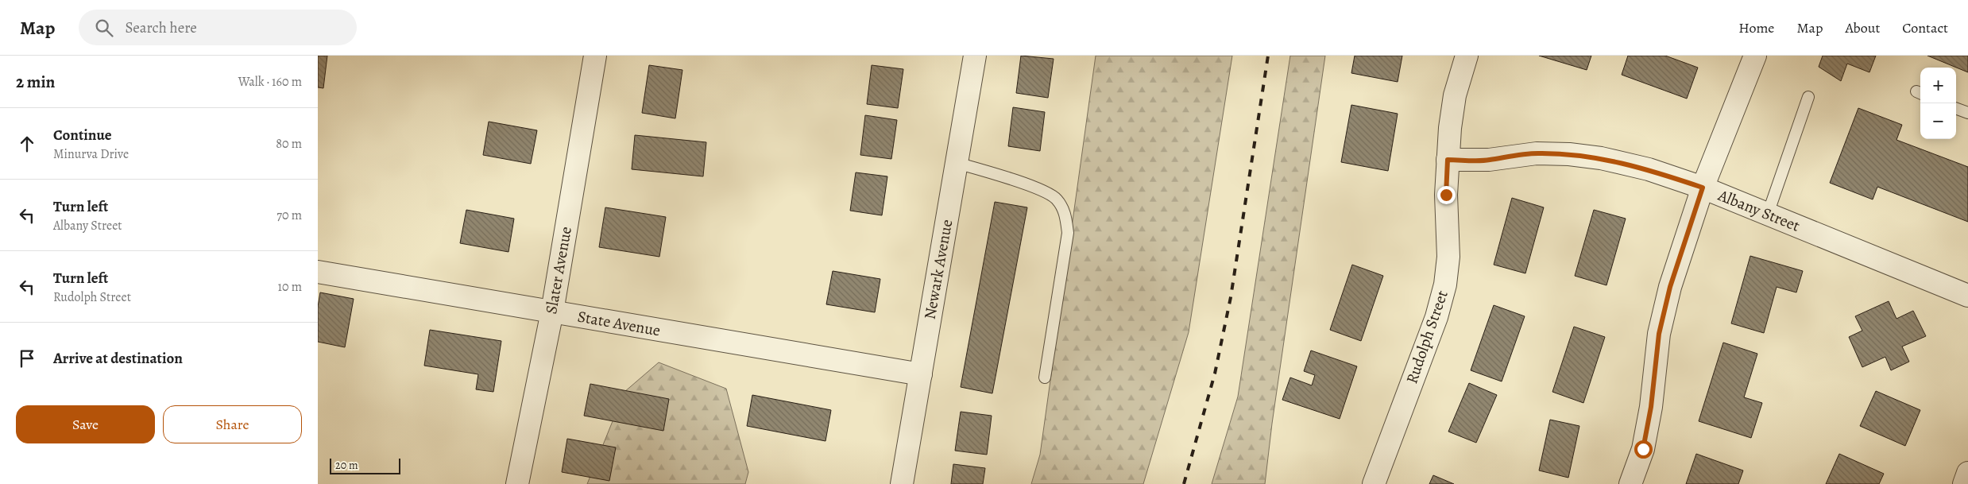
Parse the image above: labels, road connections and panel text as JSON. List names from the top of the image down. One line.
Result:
{"streets":{"street":["Albany Street","Newark Avenue","Slater Avenue","State Avenue","Rudolph Street"]},"crossings":[["Albany Street","Rudolph Street"],["Newark Avenue","State Avenue"],["Slater Avenue","State Avenue"]],"scale_bar":"20 m","page":{"header":"Map","search":"Search here","nav":["Home","Map","About","Contact"],"heading":["2 min","Walk · 160 m"],"map_buttons":["+","−"],"list":[["Continue","Minurva Drive","80 m"],["Turn left","Albany Street","70 m"],["Turn left","Rudolph Street","10 m"],"Arrive at destination"],"buttons":["Save","Share"],"scale":"20 m"}}
